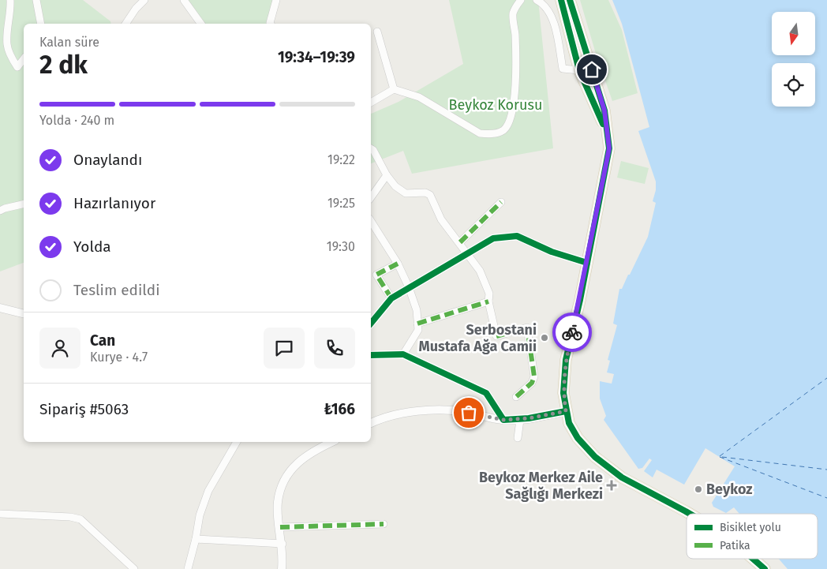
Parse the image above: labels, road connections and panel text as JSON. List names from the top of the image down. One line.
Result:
{"parks":["Beykoz Korusu"],"places":{"other":["Serbostani Mustafa Ağa Camii","Beykoz"],"health":["Beykoz Merkez Aile Sağlığı Merkezi"]},"legend":["Bisiklet yolu","Patika"],"north":"bottom","page":{"heading":["2 dk","Kalan süre","19:34–19:39"],"panel":["Can","Kurye · 4.7","Sipariş #5063","₺166"],"bar":"Yolda · 240 m","list":[["Onaylandı","19:22"],["Hazırlanıyor","19:25"],["Yolda","19:30"],"Teslim edildi"]}}
